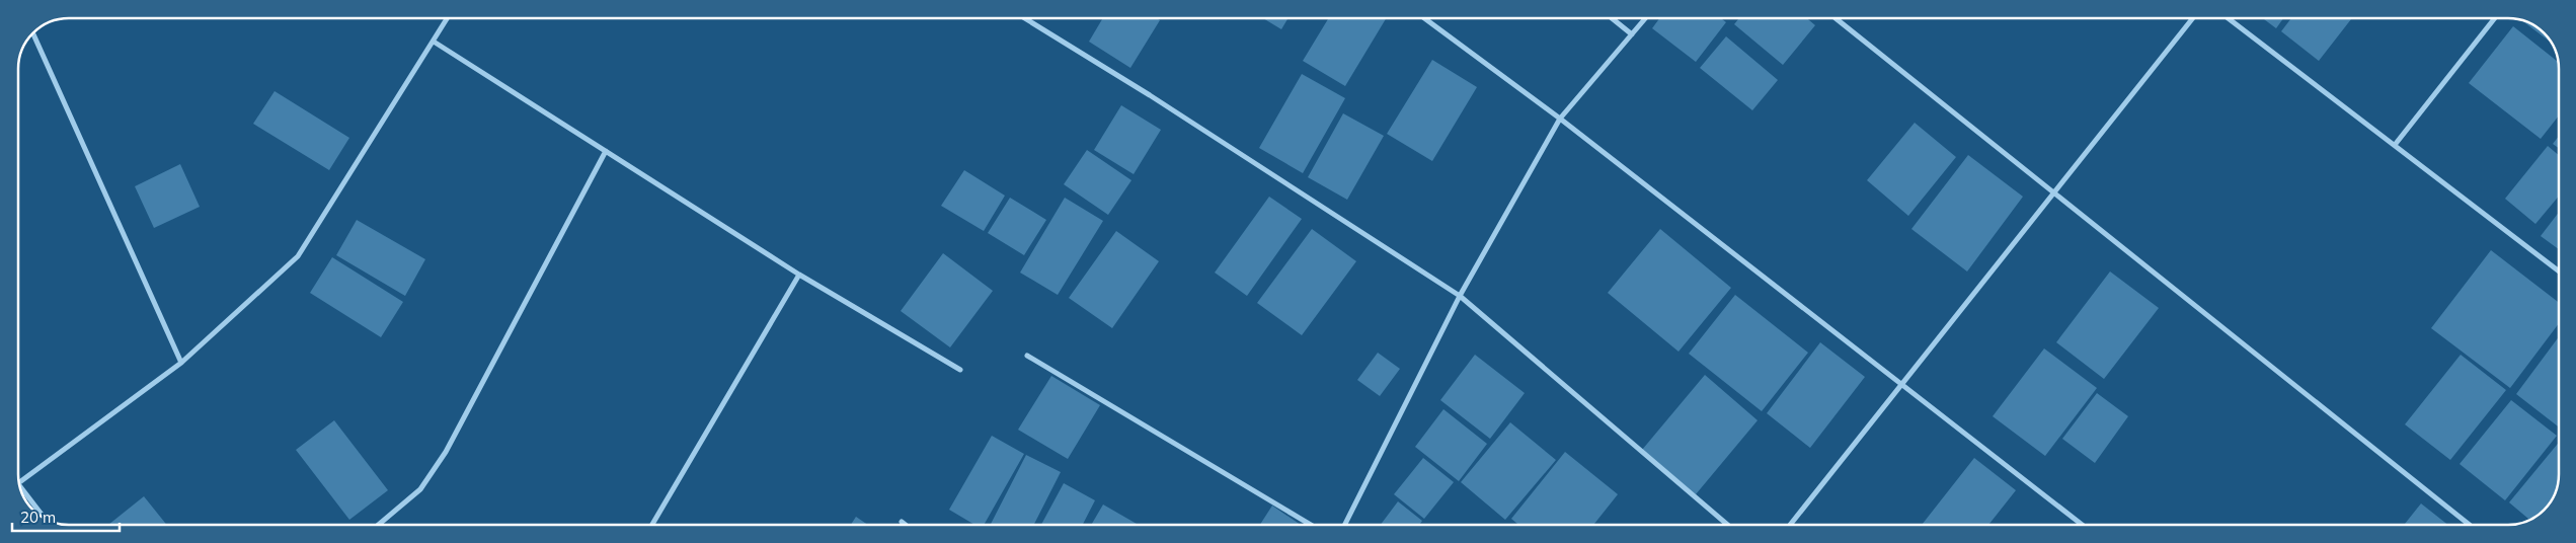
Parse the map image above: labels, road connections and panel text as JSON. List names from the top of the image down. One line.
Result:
{"scale_bar":"20 m"}
